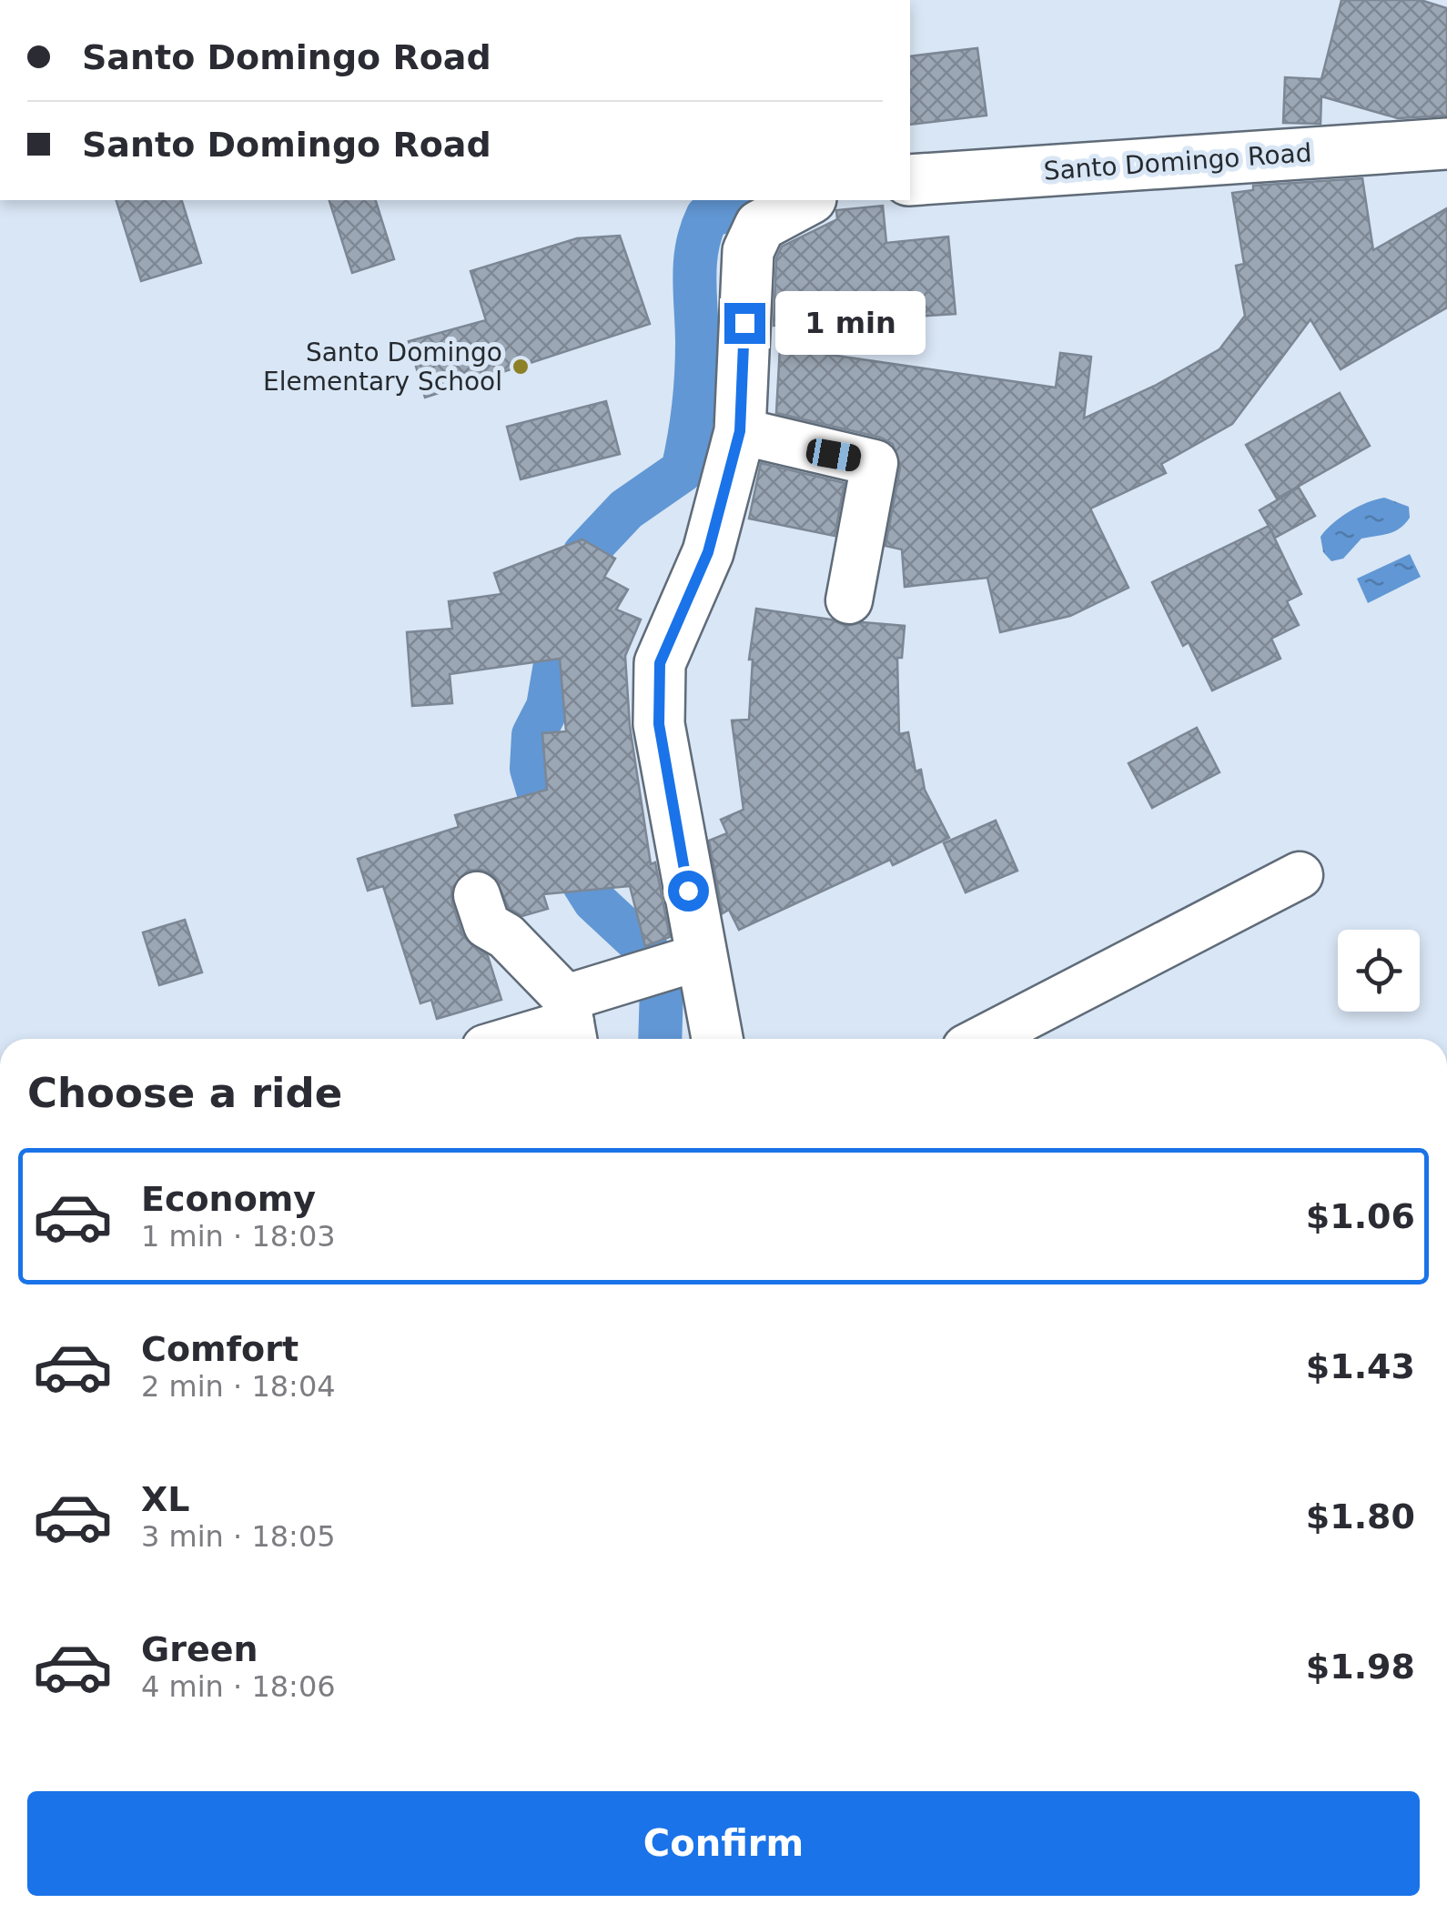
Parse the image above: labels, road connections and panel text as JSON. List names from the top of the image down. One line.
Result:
{"streets":{"street":["Santo Domingo Road"]},"places":["Santo Domingo Elementary School"],"page":{"banner":["Santo Domingo Road","Santo Domingo Road"],"bubble":"1 min","heading":"Choose a ride","list":[{"name":"Economy","note":"1 min · 18:03","value":"$1.06"},{"name":"Comfort","note":"2 min · 18:04","value":"$1.43"},{"name":"XL","note":"3 min · 18:05","value":"$1.80"},{"name":"Green","note":"4 min · 18:06","value":"$1.98"}],"buttons":"Confirm"}}
